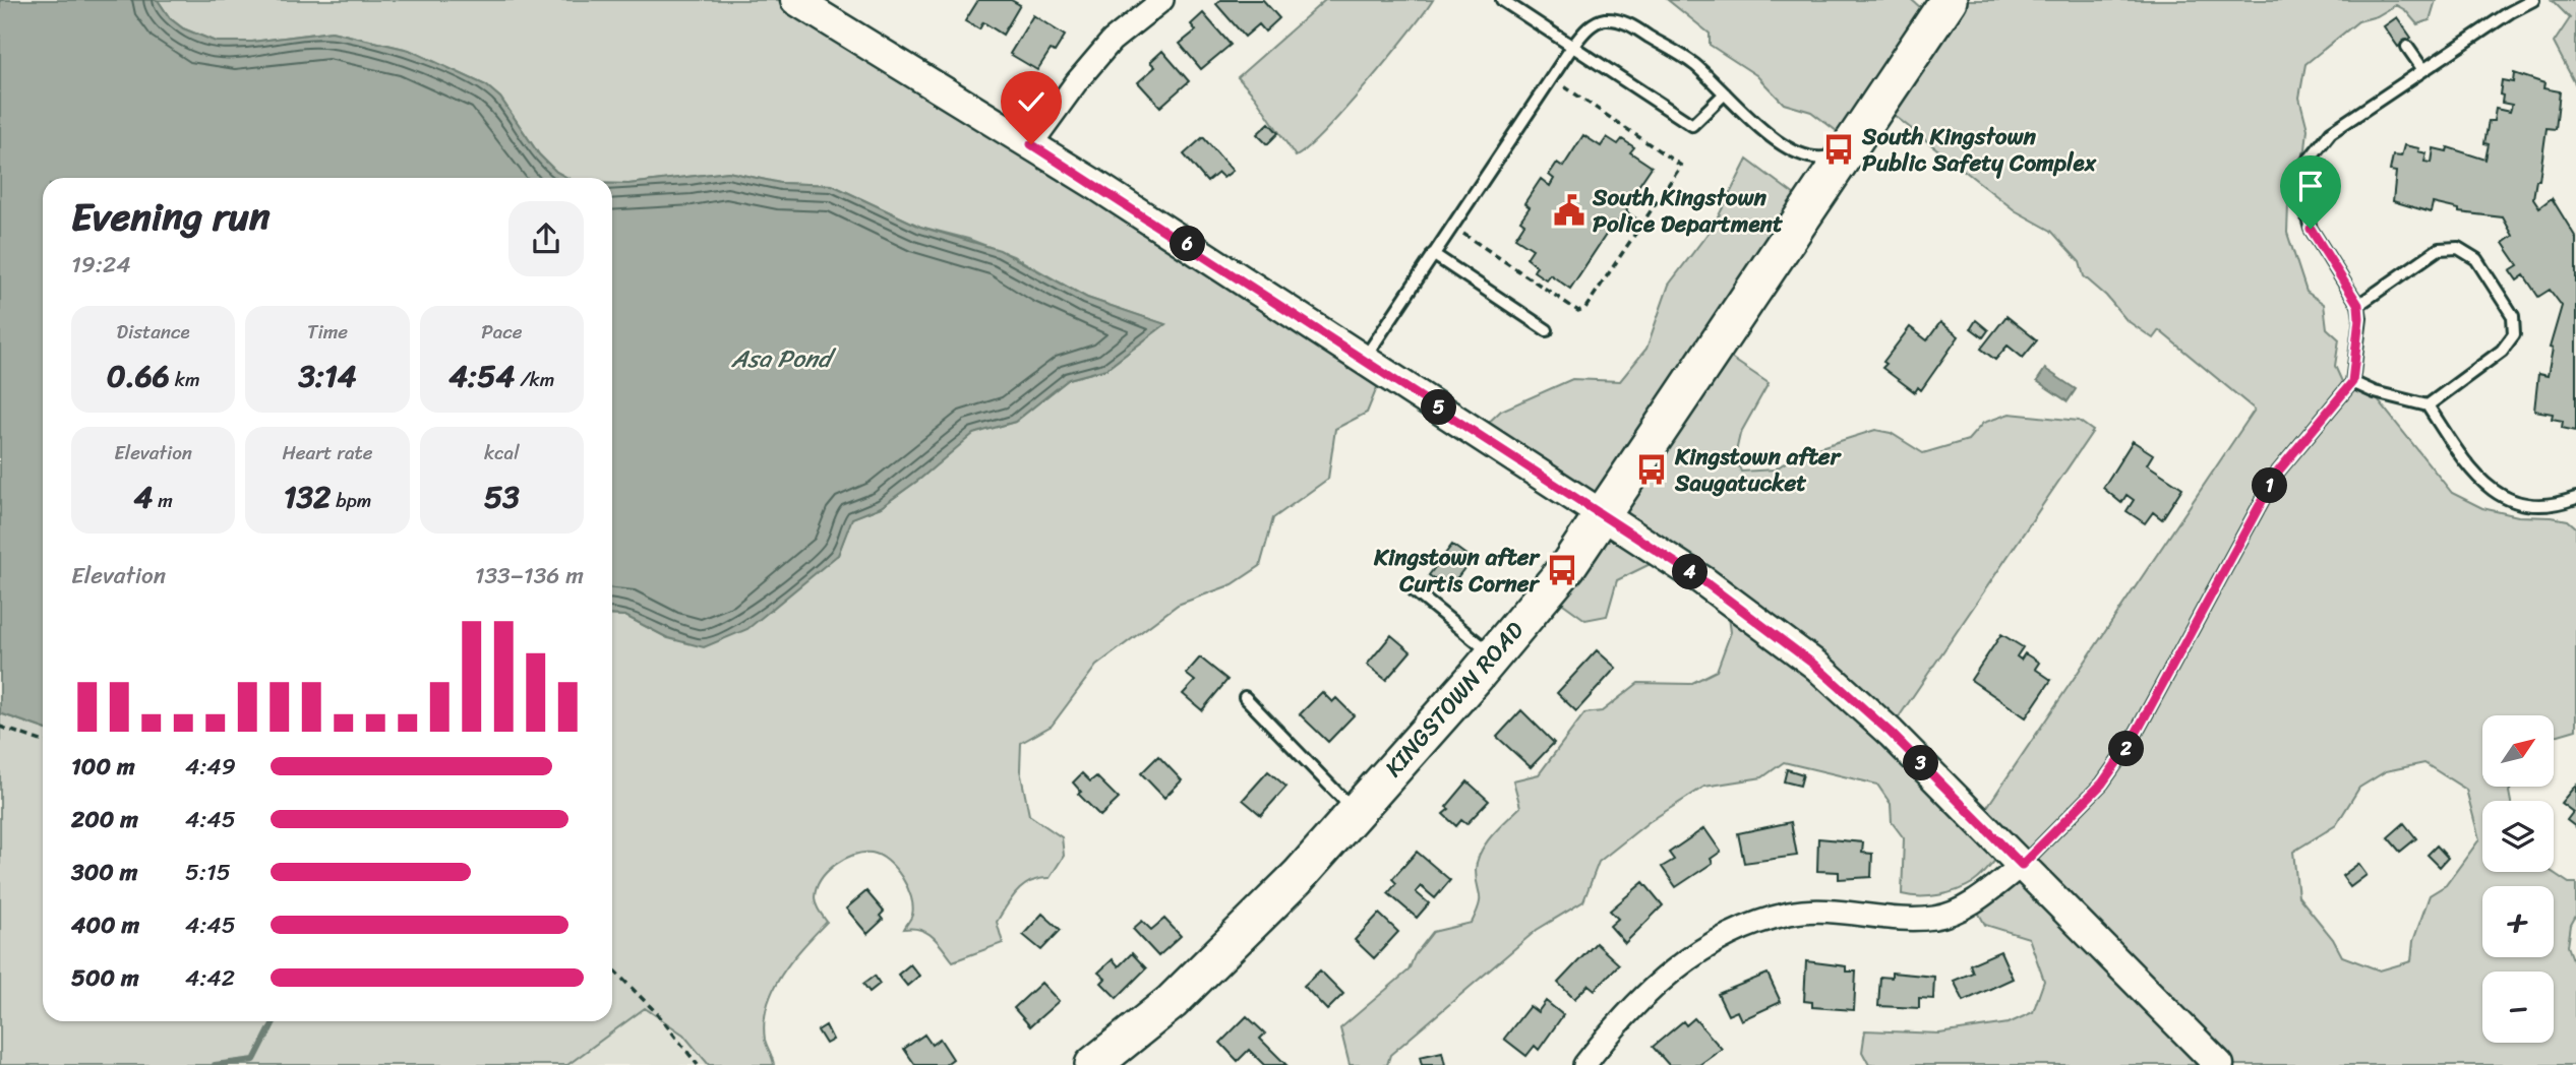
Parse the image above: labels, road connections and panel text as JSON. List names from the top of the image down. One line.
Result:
{"streets":{"main road":["KINGSTOWN ROAD"]},"water":["Asa Pond"],"places":{"bus stop":["South Kingstown Public Safety Complex","Kingstown after Saugatucket","Kingstown after Curtis Corner"],"public building":["South Kingstown Police Department"]},"north":"top right","page":{"heading":["Evening run","19:24"],"pins":["6","5","1","4","2","3"],"stats":[["Distance","0.66 km"],["Time","3:14"],["Pace","4:54 /km"],["Elevation","4 m"],["Heart rate","132 bpm"],["kcal","53"]],"chart":["Elevation","133–136 m"],"map_buttons":["+","−"],"list":[{"name":"100 m","note":"4:49"},{"name":"200 m","note":"4:45"},{"name":"300 m","note":"5:15"},{"name":"400 m","note":"4:45"},{"name":"500 m","note":"4:42"}]}}
